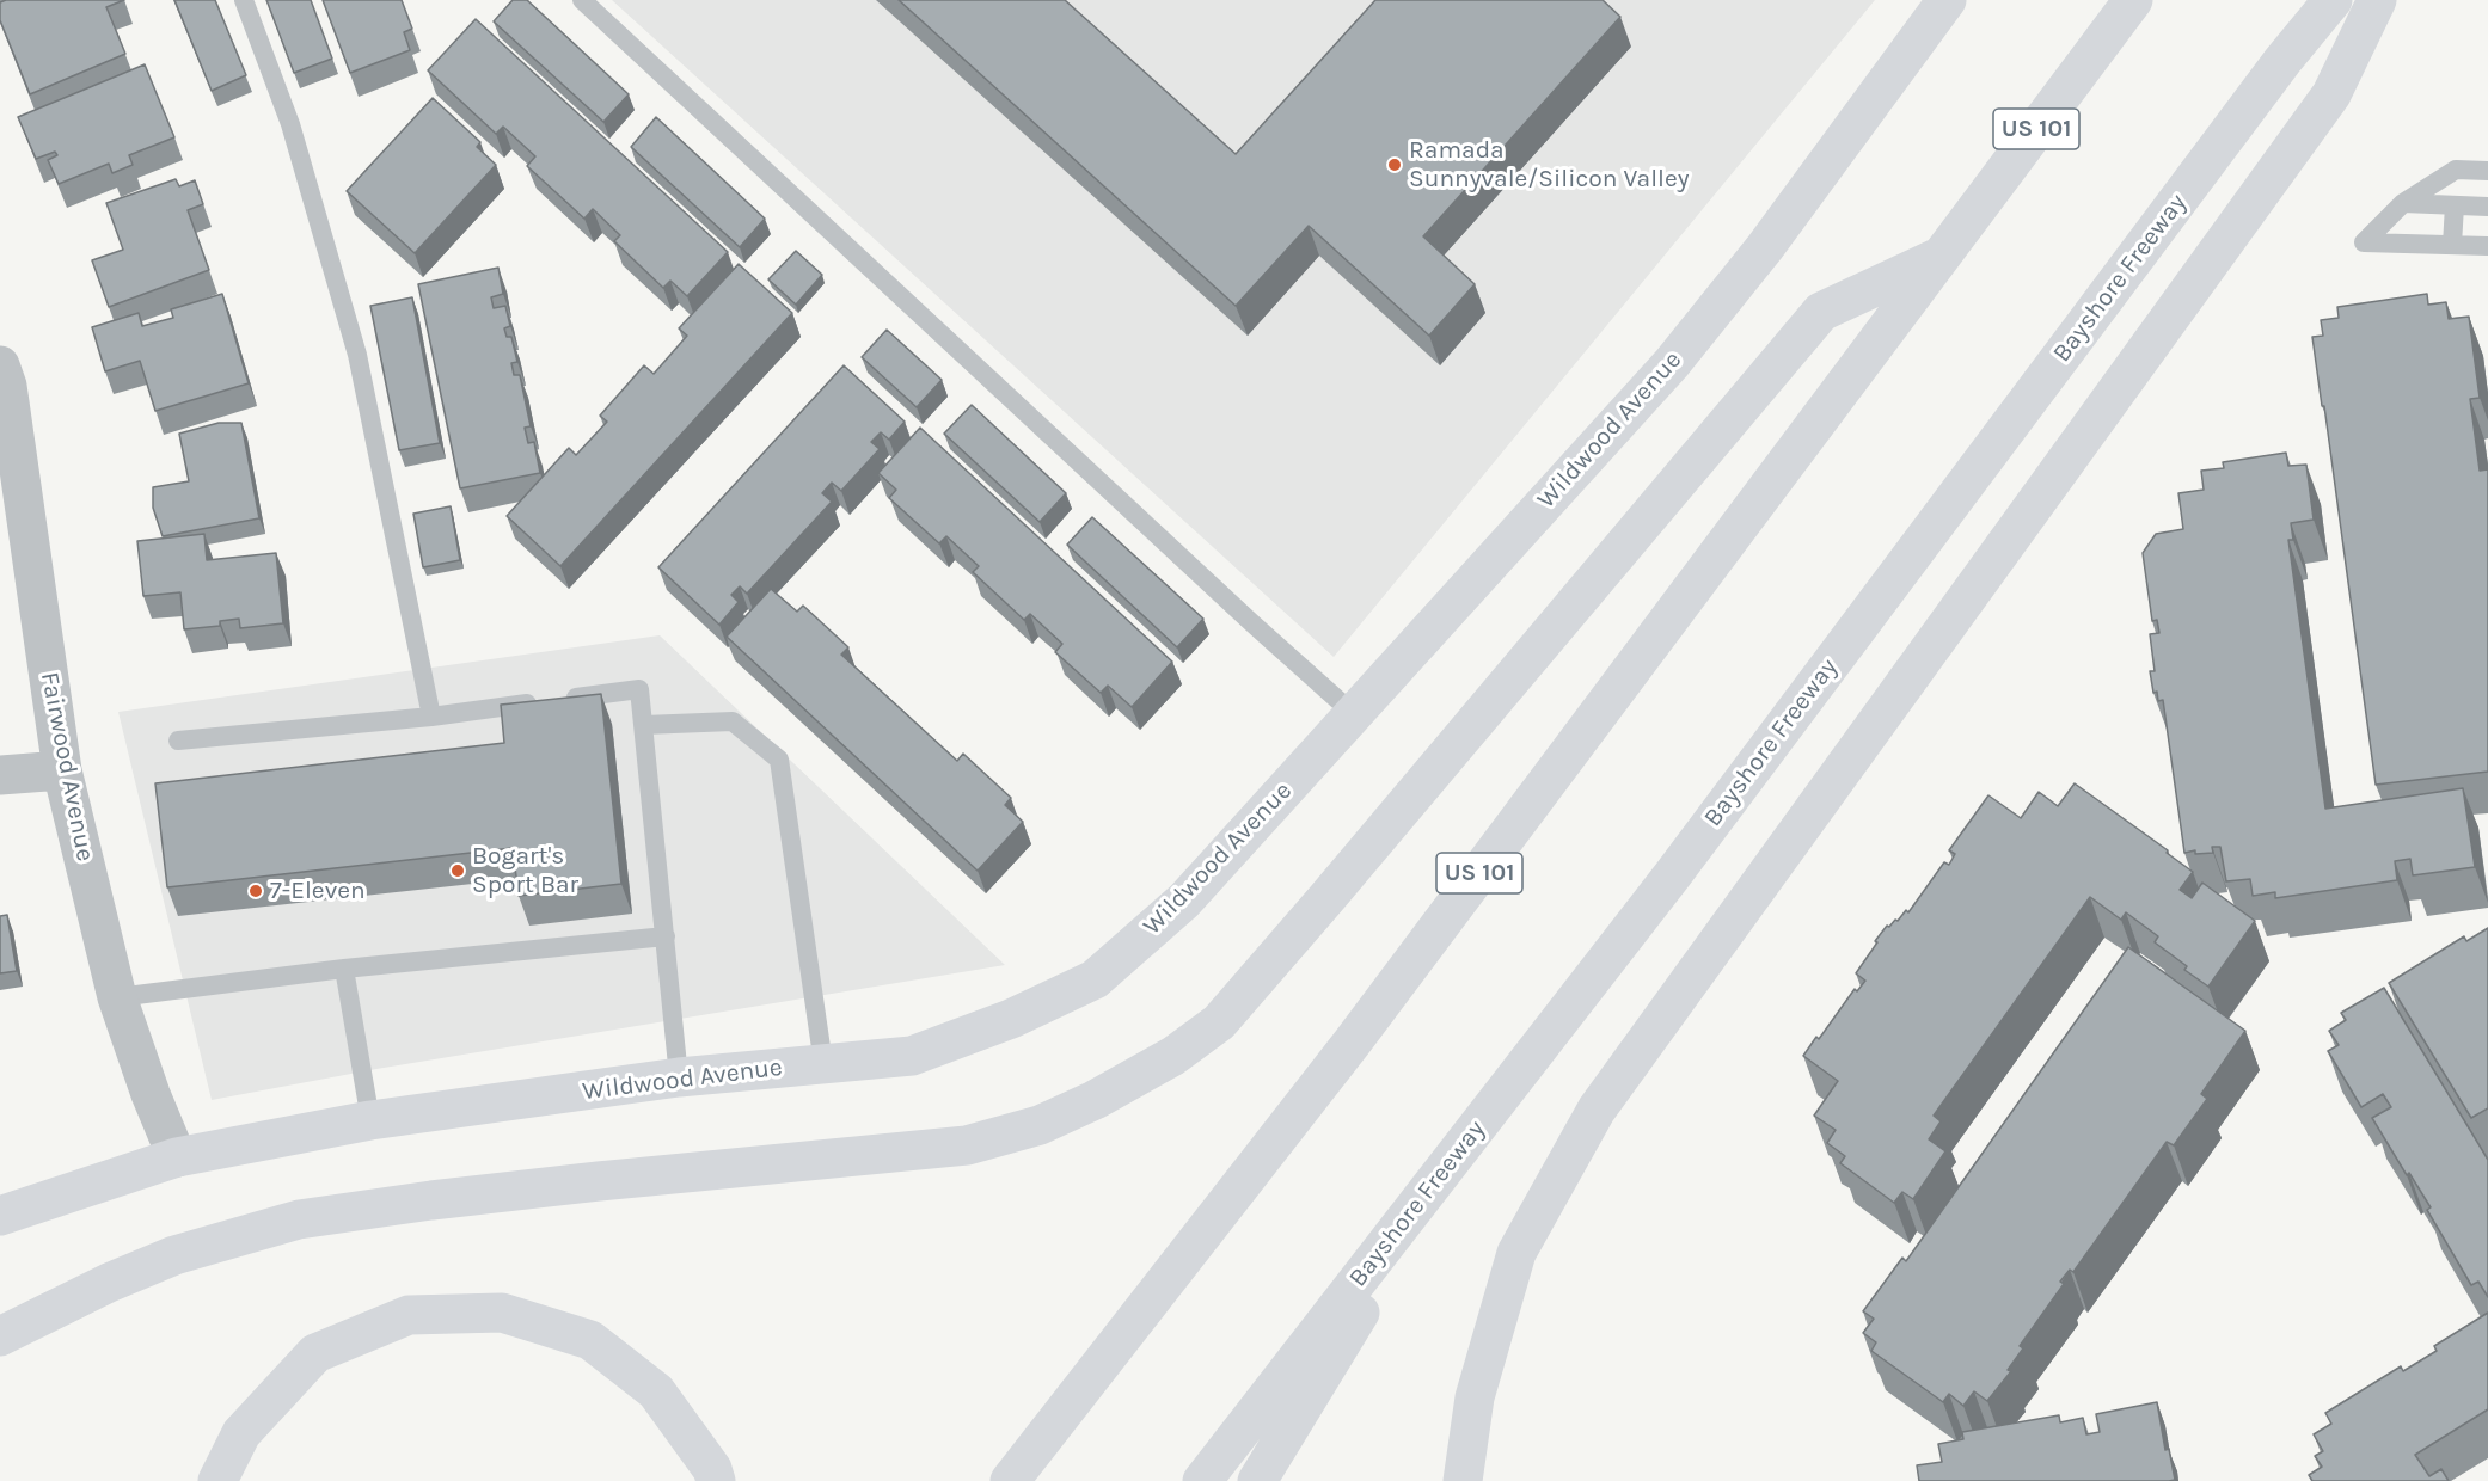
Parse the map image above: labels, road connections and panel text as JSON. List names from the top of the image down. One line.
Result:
{"streets":{"main road":["US 101","Bayshore Freeway","Wildwood Avenue"],"street":["Fairwood Avenue"]},"crossings":[["Wildwood Avenue","Fairwood Avenue"]],"places":["Ramada Sunnyvale/Silicon Valley","Bogart's Sport Bar","7-Eleven"]}
